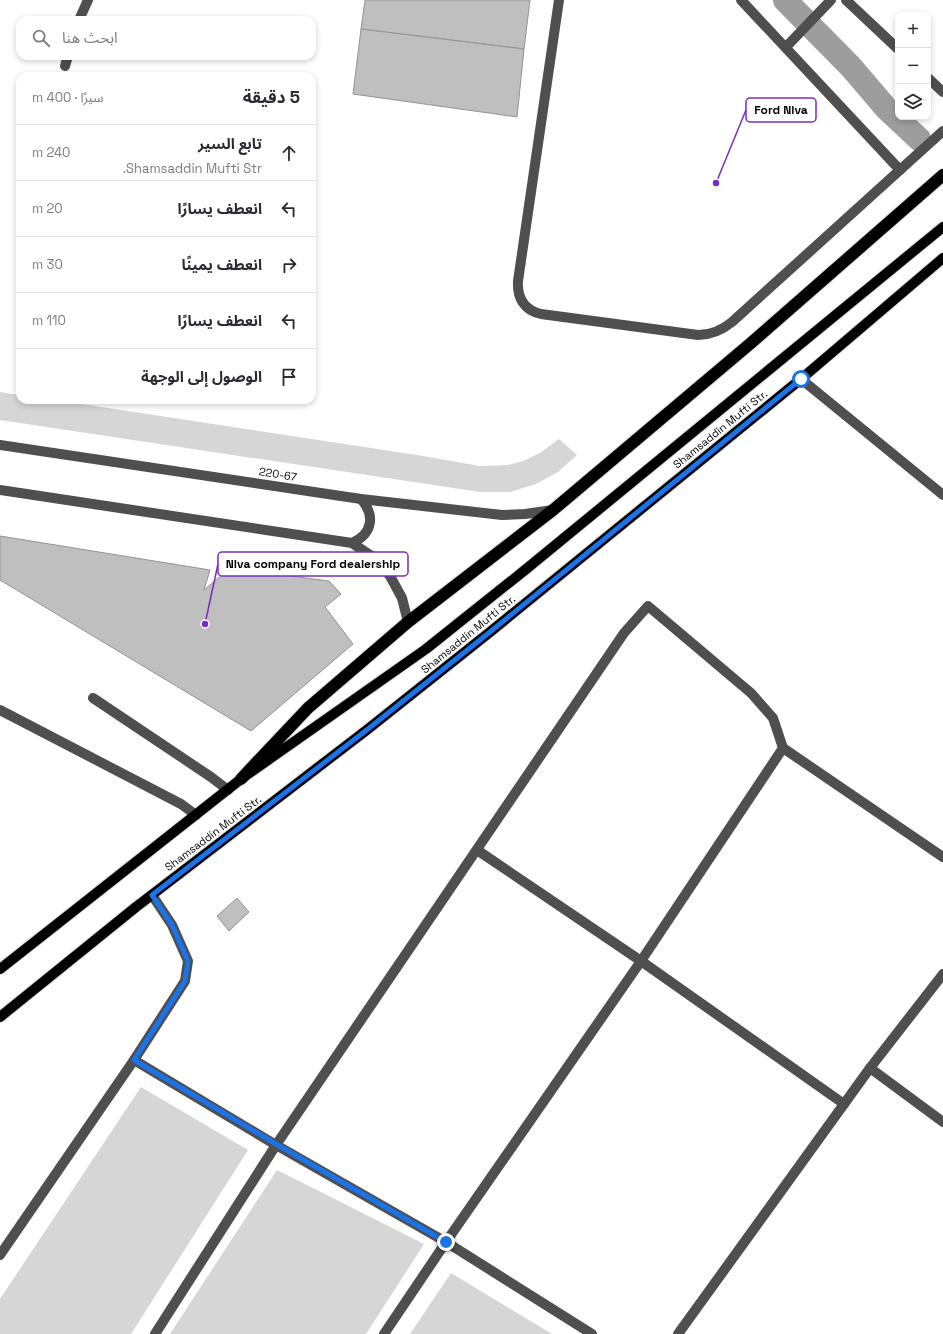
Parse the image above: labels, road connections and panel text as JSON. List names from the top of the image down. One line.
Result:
{"streets":{"main road":["Shamsaddin Mufti Str."],"street":["220-67"]},"places":["Ford Niva","Niva company Ford dealership"],"page":{"map_buttons":["+","−"],"search":"ابحث هنا","heading":["5 دقيقة","سيرًا · 400 m"],"list":[["تابع السير","Shamsaddin Mufti Str.","240 m"],["انعطف يسارًا","20 m"],["انعطف يمينًا","30 m"],["انعطف يسارًا","110 m"],"الوصول إلى الوجهة"]}}
